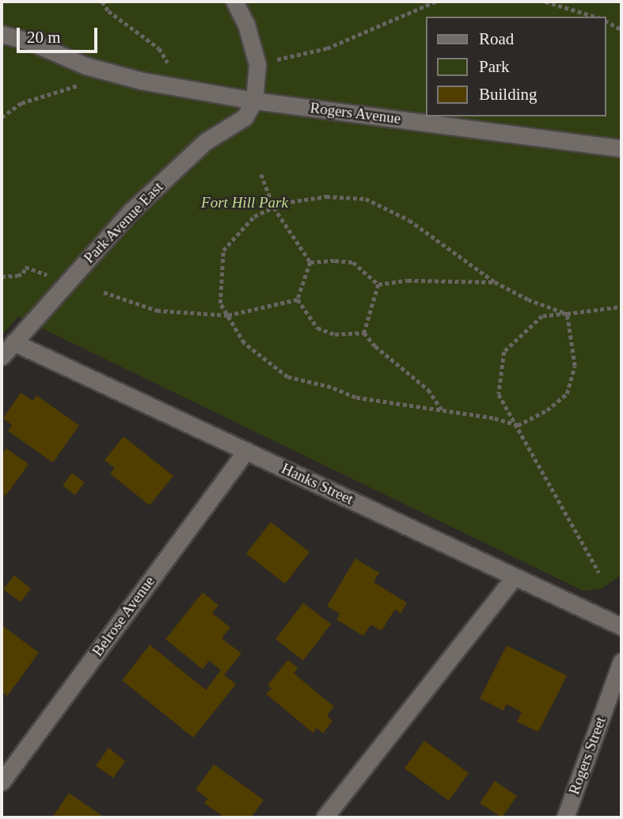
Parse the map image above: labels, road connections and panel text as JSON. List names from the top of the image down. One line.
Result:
{"streets":{"street":["Rogers Avenue","Park Avenue East","Hanks Street","Belrose Avenue","Rogers Street"]},"crossings":[["Rogers Avenue","Park Avenue East"],["Park Avenue East","Hanks Street"],["Hanks Street","Belrose Avenue"]],"parks":["Fort Hill Park"],"legend":["Road","Park","Building"],"scale_bar":"20 m"}
